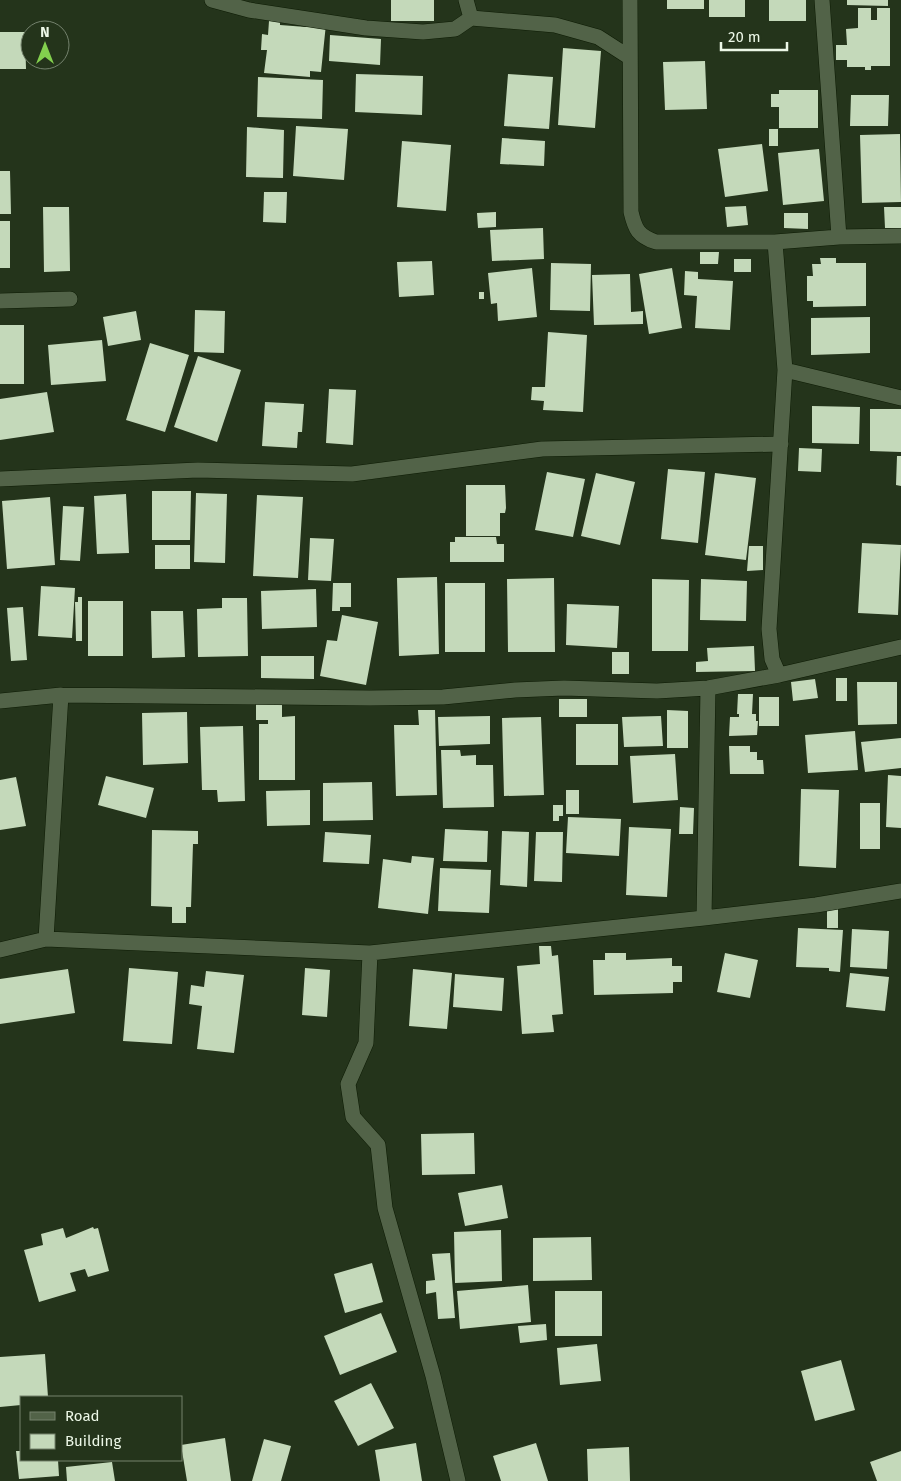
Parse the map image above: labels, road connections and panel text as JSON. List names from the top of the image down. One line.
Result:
{"legend":["Road","Building"],"scale_bar":"20 m","north":"top"}
